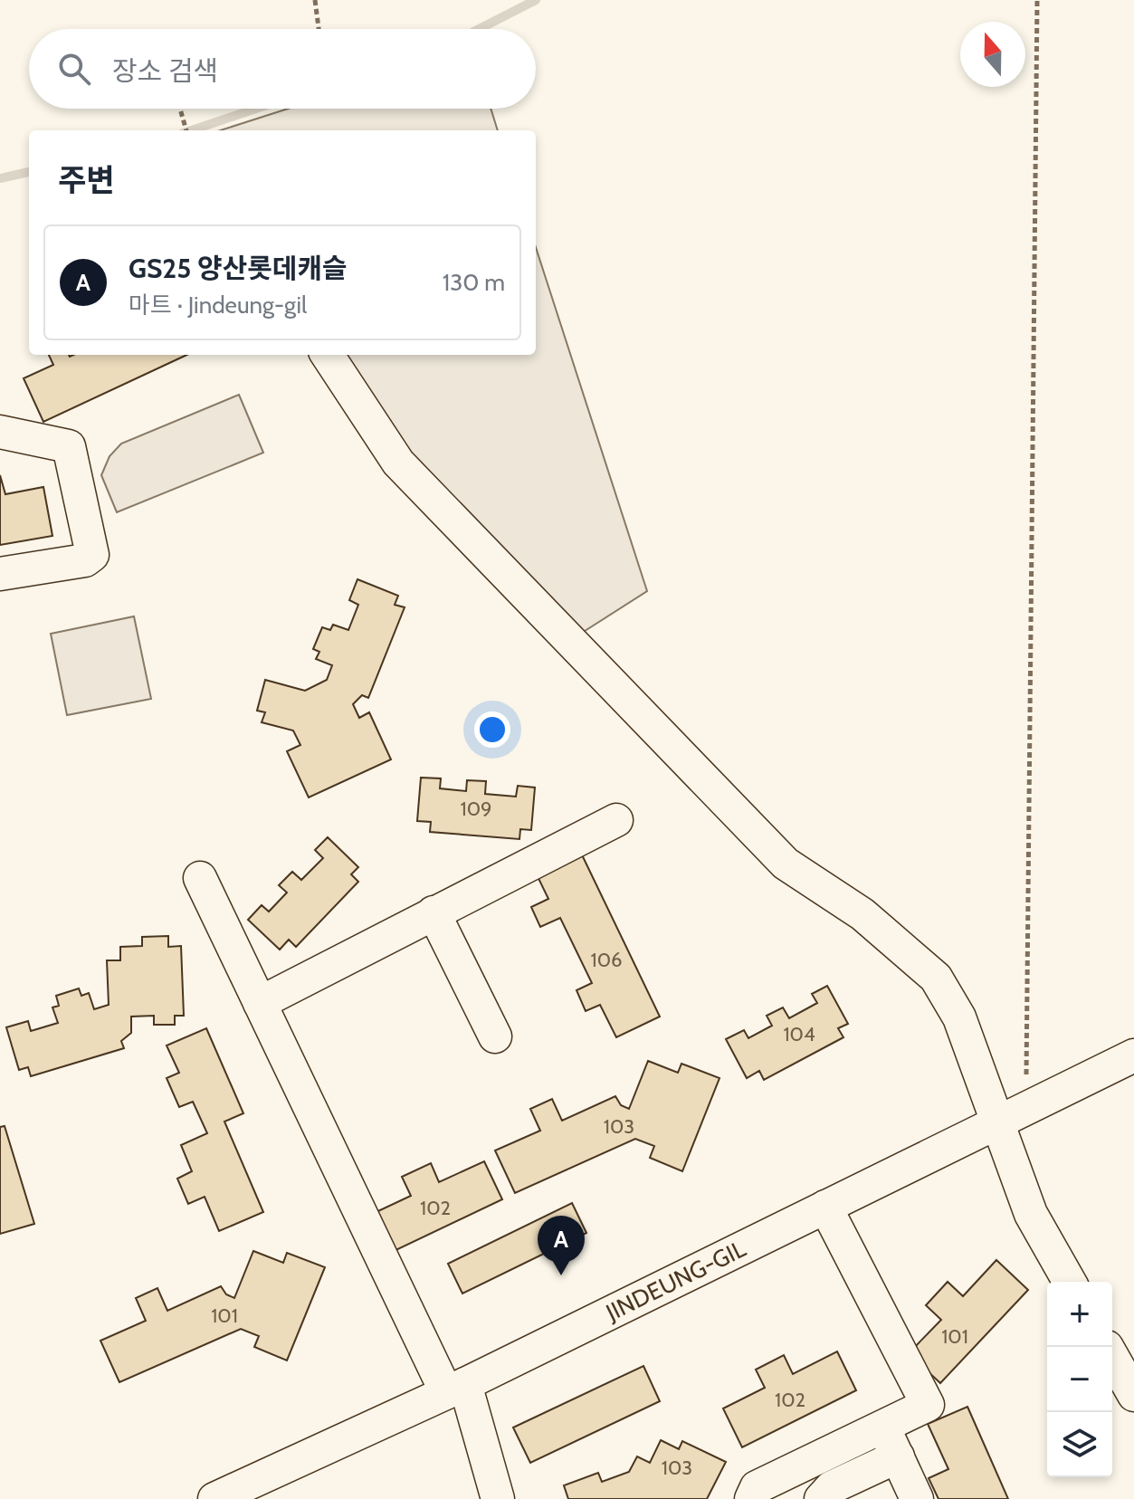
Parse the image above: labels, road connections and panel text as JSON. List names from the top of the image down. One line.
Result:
{"streets":{"street":["JINDEUNG-GIL"]},"house_numbers":["109","106","104","103","102","101","101","102","103"],"north":"top","page":{"search":"장소 검색","heading":"주변","list":[{"mark":"A","name":"GS25 양산롯데캐슬","note":"마트 · Jindeung-gil","value":"130 m"}],"pins":"A","map_buttons":["+","−"]}}
